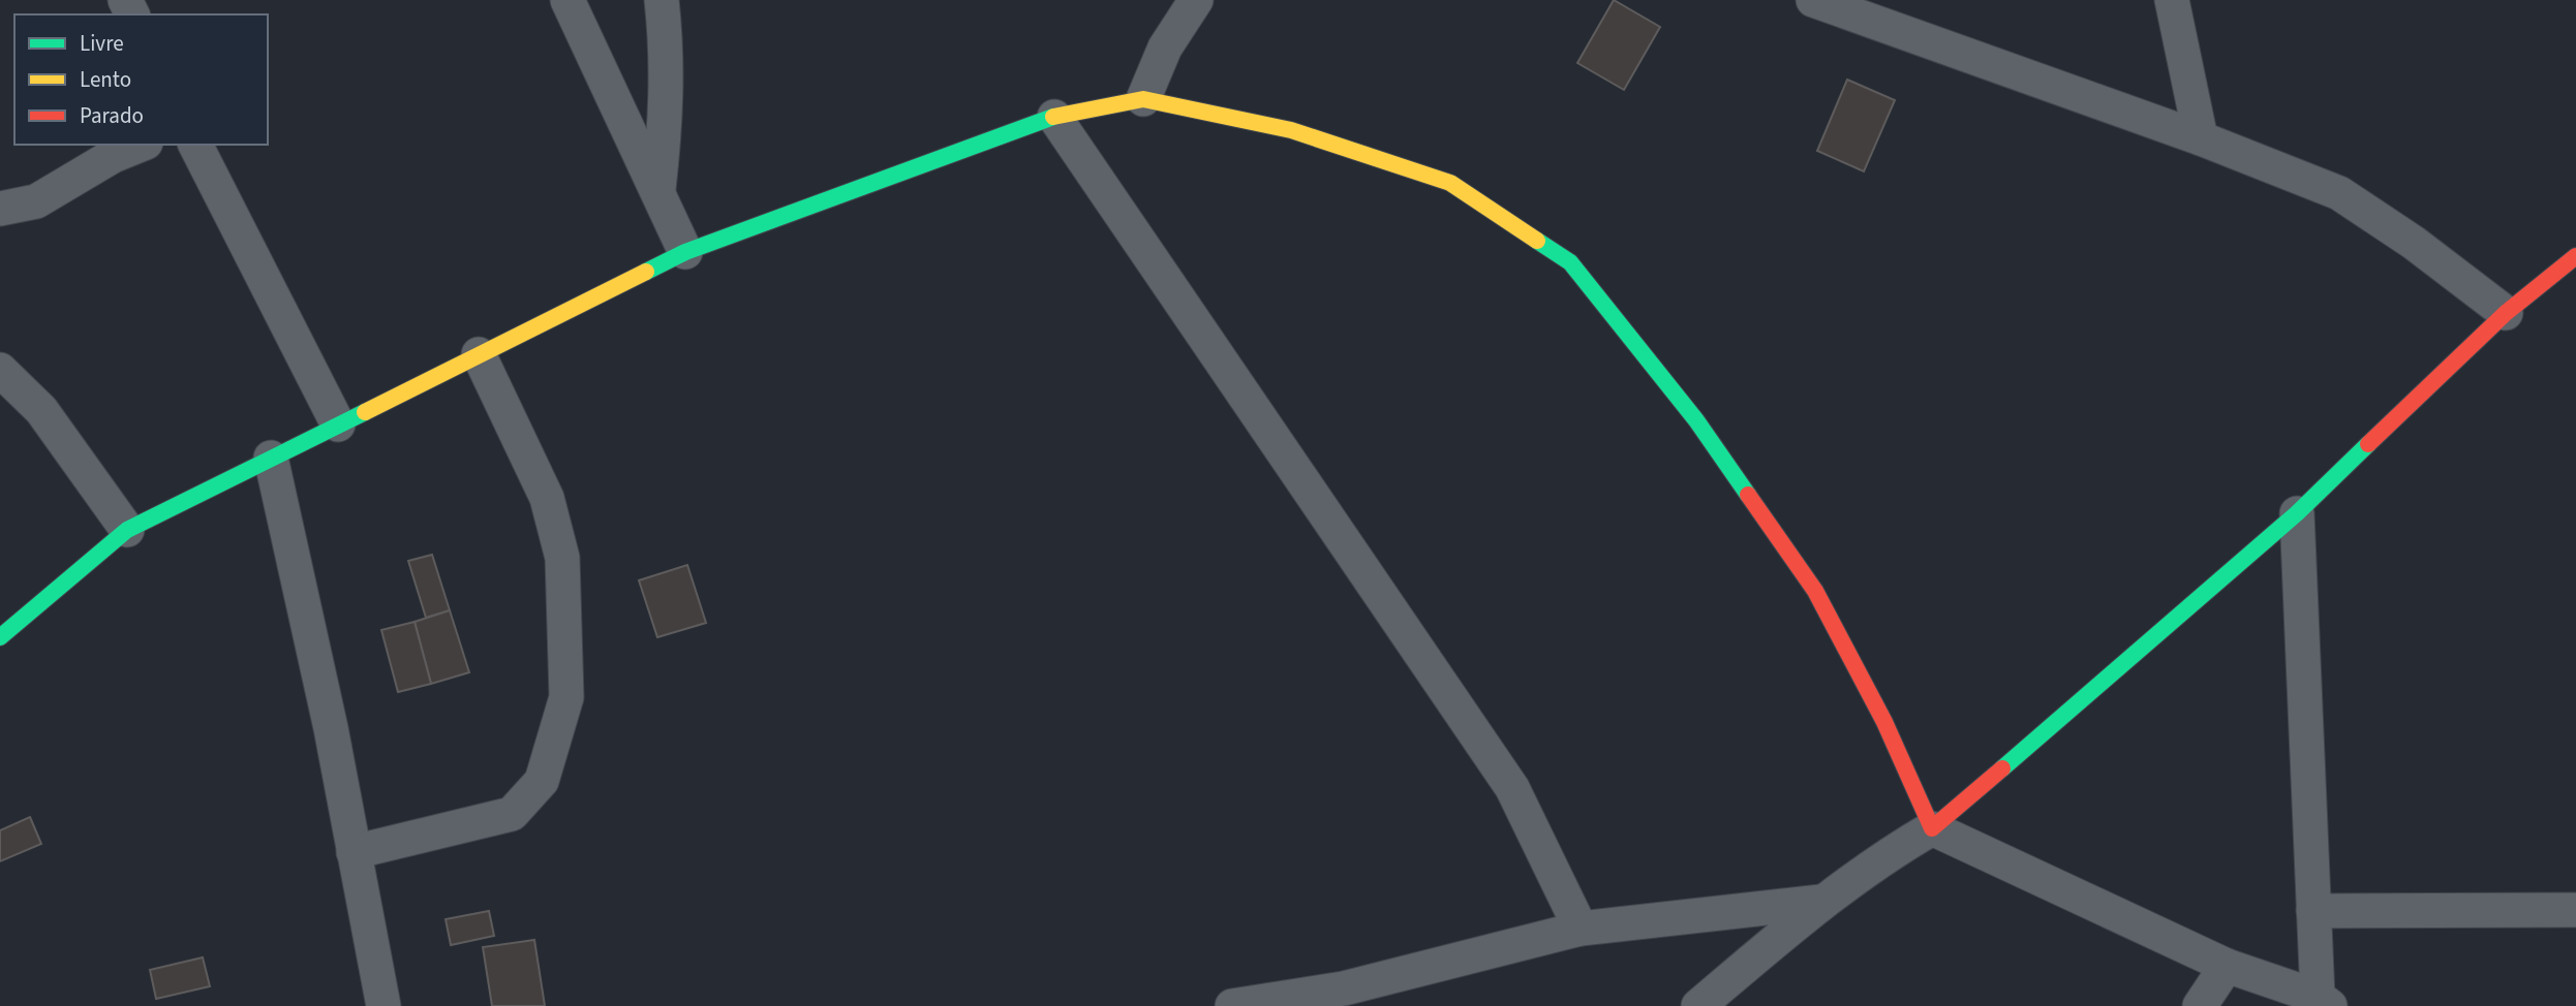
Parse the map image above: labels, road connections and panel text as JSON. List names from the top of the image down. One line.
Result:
{"legend":["Livre","Lento","Parado"]}
